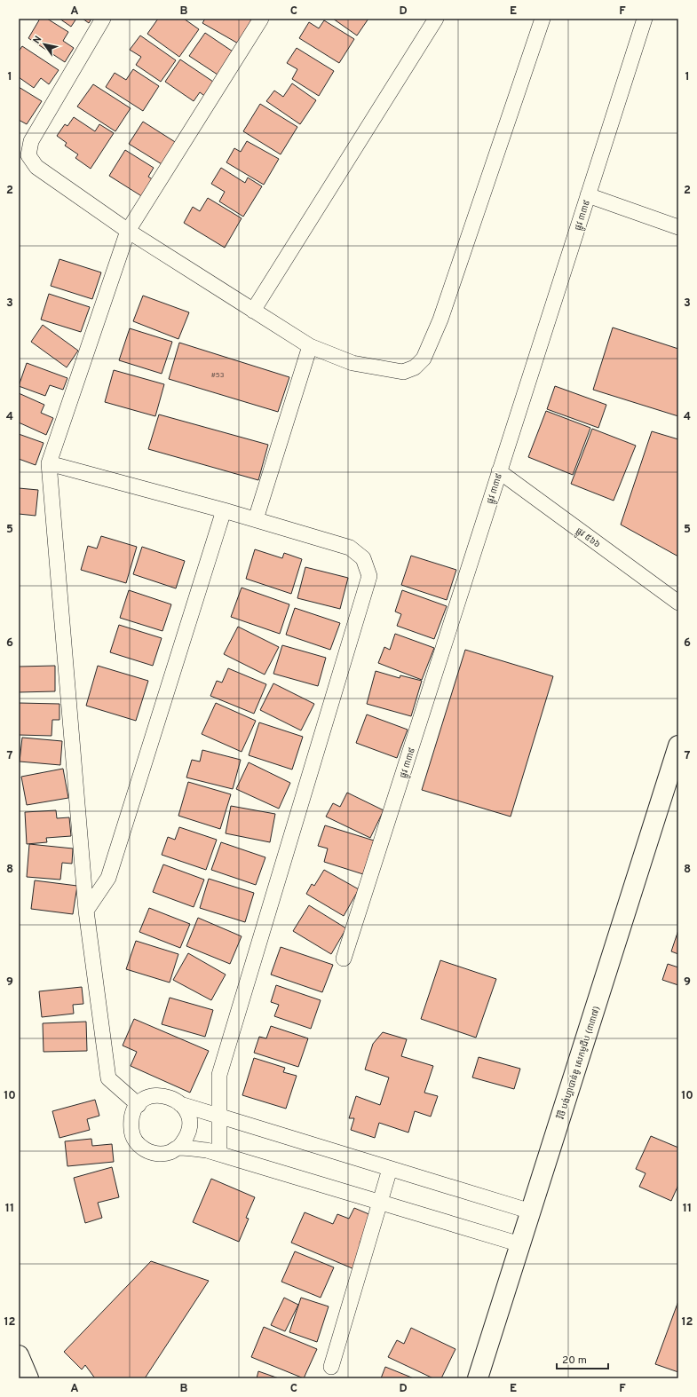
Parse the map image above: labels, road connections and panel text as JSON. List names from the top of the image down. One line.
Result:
{"streets":{"street":["ផ្លូវ ៣៣៩","ផ្លូវ ៥៦៦","វិថី បង់ហ្គាបាន់ឌូ សេកមូជីប (៣៣៧)"]},"crossings":[["ផ្លូវ ៣៣៩","ផ្លូវ ៥៦៦"]],"house_numbers":["#53"],"scale_bar":"20 m","north":"top left","grid":{"columns":["A","B","C","D","E","F"],"rows":["1","2","3","4","5","6","7","8","9","10","11","12"]}}
